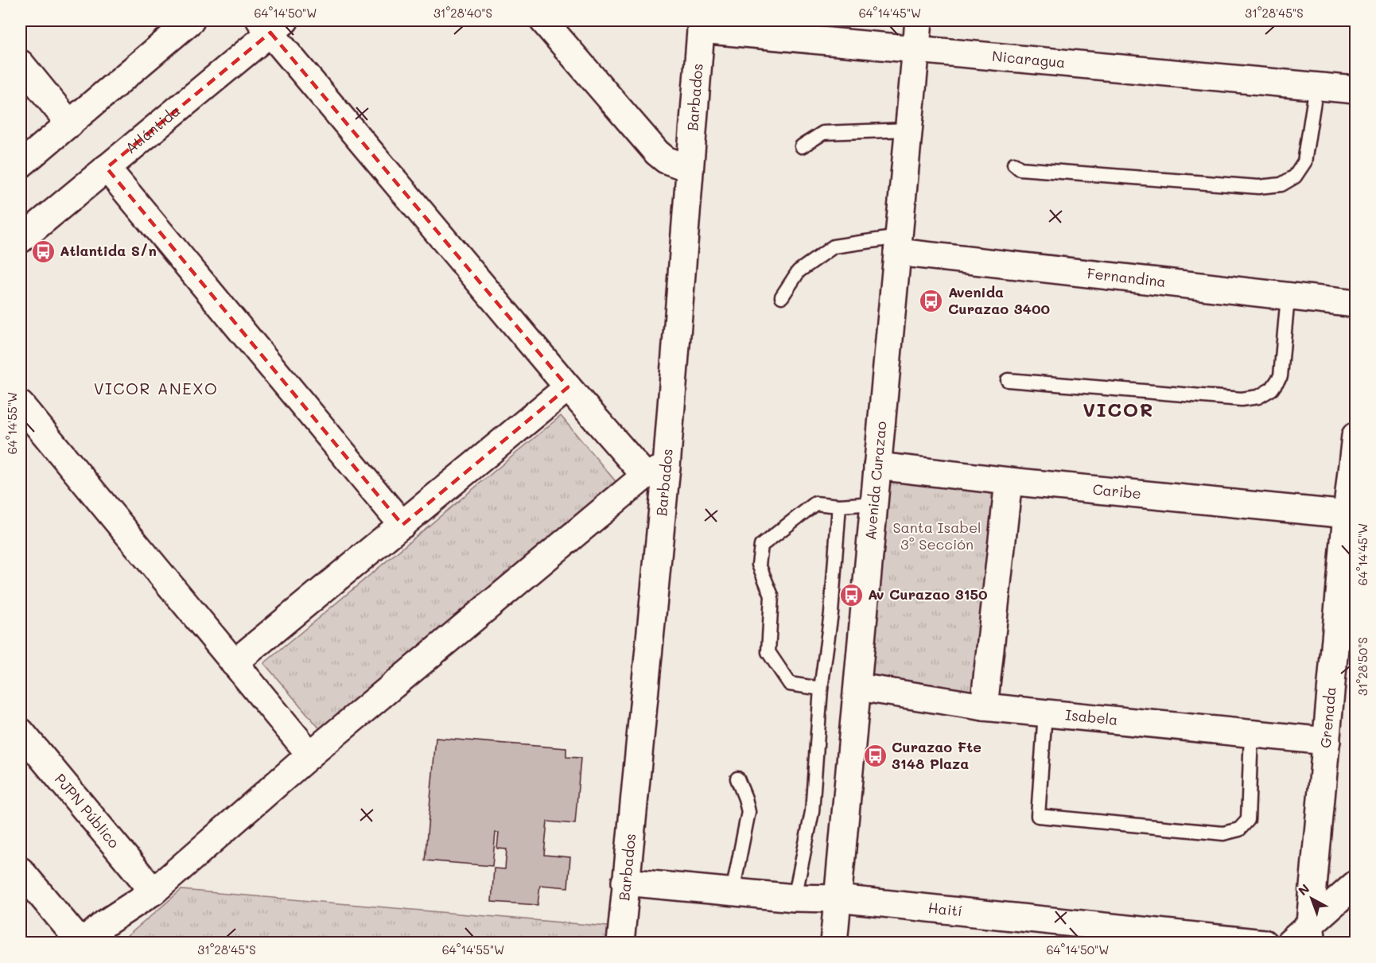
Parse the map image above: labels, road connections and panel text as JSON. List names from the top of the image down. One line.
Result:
{"streets":{"street":["Nicaragua","Barbados","Atlántida","Fernandina","Avenida Curazao","Caribe","Isabela","Grenada","PJPN Público","Haití"]},"crossings":[["Nicaragua","Barbados"],["Nicaragua","Avenida Curazao"],["Barbados","Haití"],["Fernandina","Avenida Curazao"],["Avenida Curazao","Caribe"],["Avenida Curazao","Isabela"],["Avenida Curazao","Haití"],["Caribe","Grenada"],["Isabela","Grenada"]],"districts":["VICOR ANEXO","VICOR"],"parks":["Santa Isabel 3° Sección"],"places":{"bus stop":["Atlantida S/n","Avenida Curazao 3400","Av Curazao 3150","Curazao Fte 3148 Plaza"]},"north":"top left","coordinates":["64°14'50\"W","31°28'40\"S","64°14'45\"W","31°28'45\"S","64°14'55\"W","31°28'50\"S"]}
